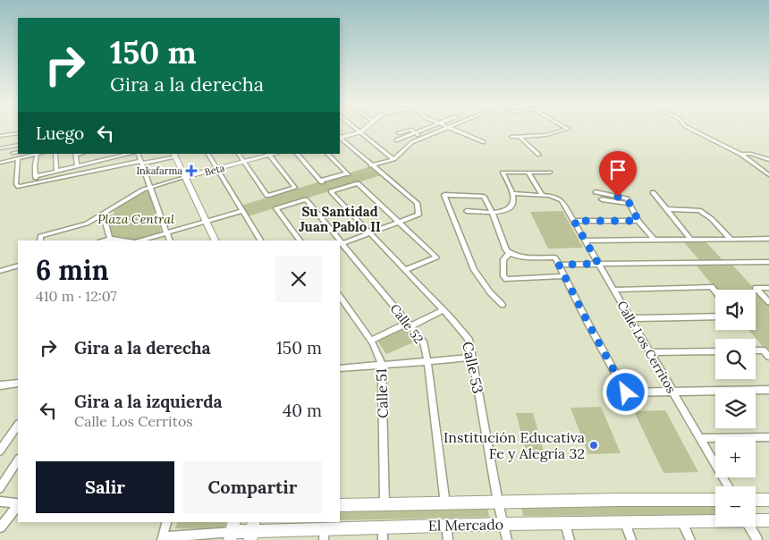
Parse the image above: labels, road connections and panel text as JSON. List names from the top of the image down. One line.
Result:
{"streets":{"main road":["Beta","El Mercado"],"street":["Calle 52","Calle Los Cerritos","Calle 53","Calle 51"]},"crossings":[["Calle 52","El Mercado"],["Calle 53","El Mercado"],["Calle 51","El Mercado"]],"districts":["Su Santidad Juan Pablo II"],"parks":["Plaza Central"],"places":{"health":["Inkafarma"],"other":["Institución Educativa Fe y Alegría 32"]},"page":{"turn":["150 m","Gira a la derecha"],"then":"Luego","heading":["6 min","410 m · 12:07"],"map_buttons":["+","−"],"list":[{"name":"Gira a la derecha","value":"150 m"},{"name":"Gira a la izquierda","note":"Calle Los Cerritos","value":"40 m"}],"buttons":["Salir","Compartir"]}}
